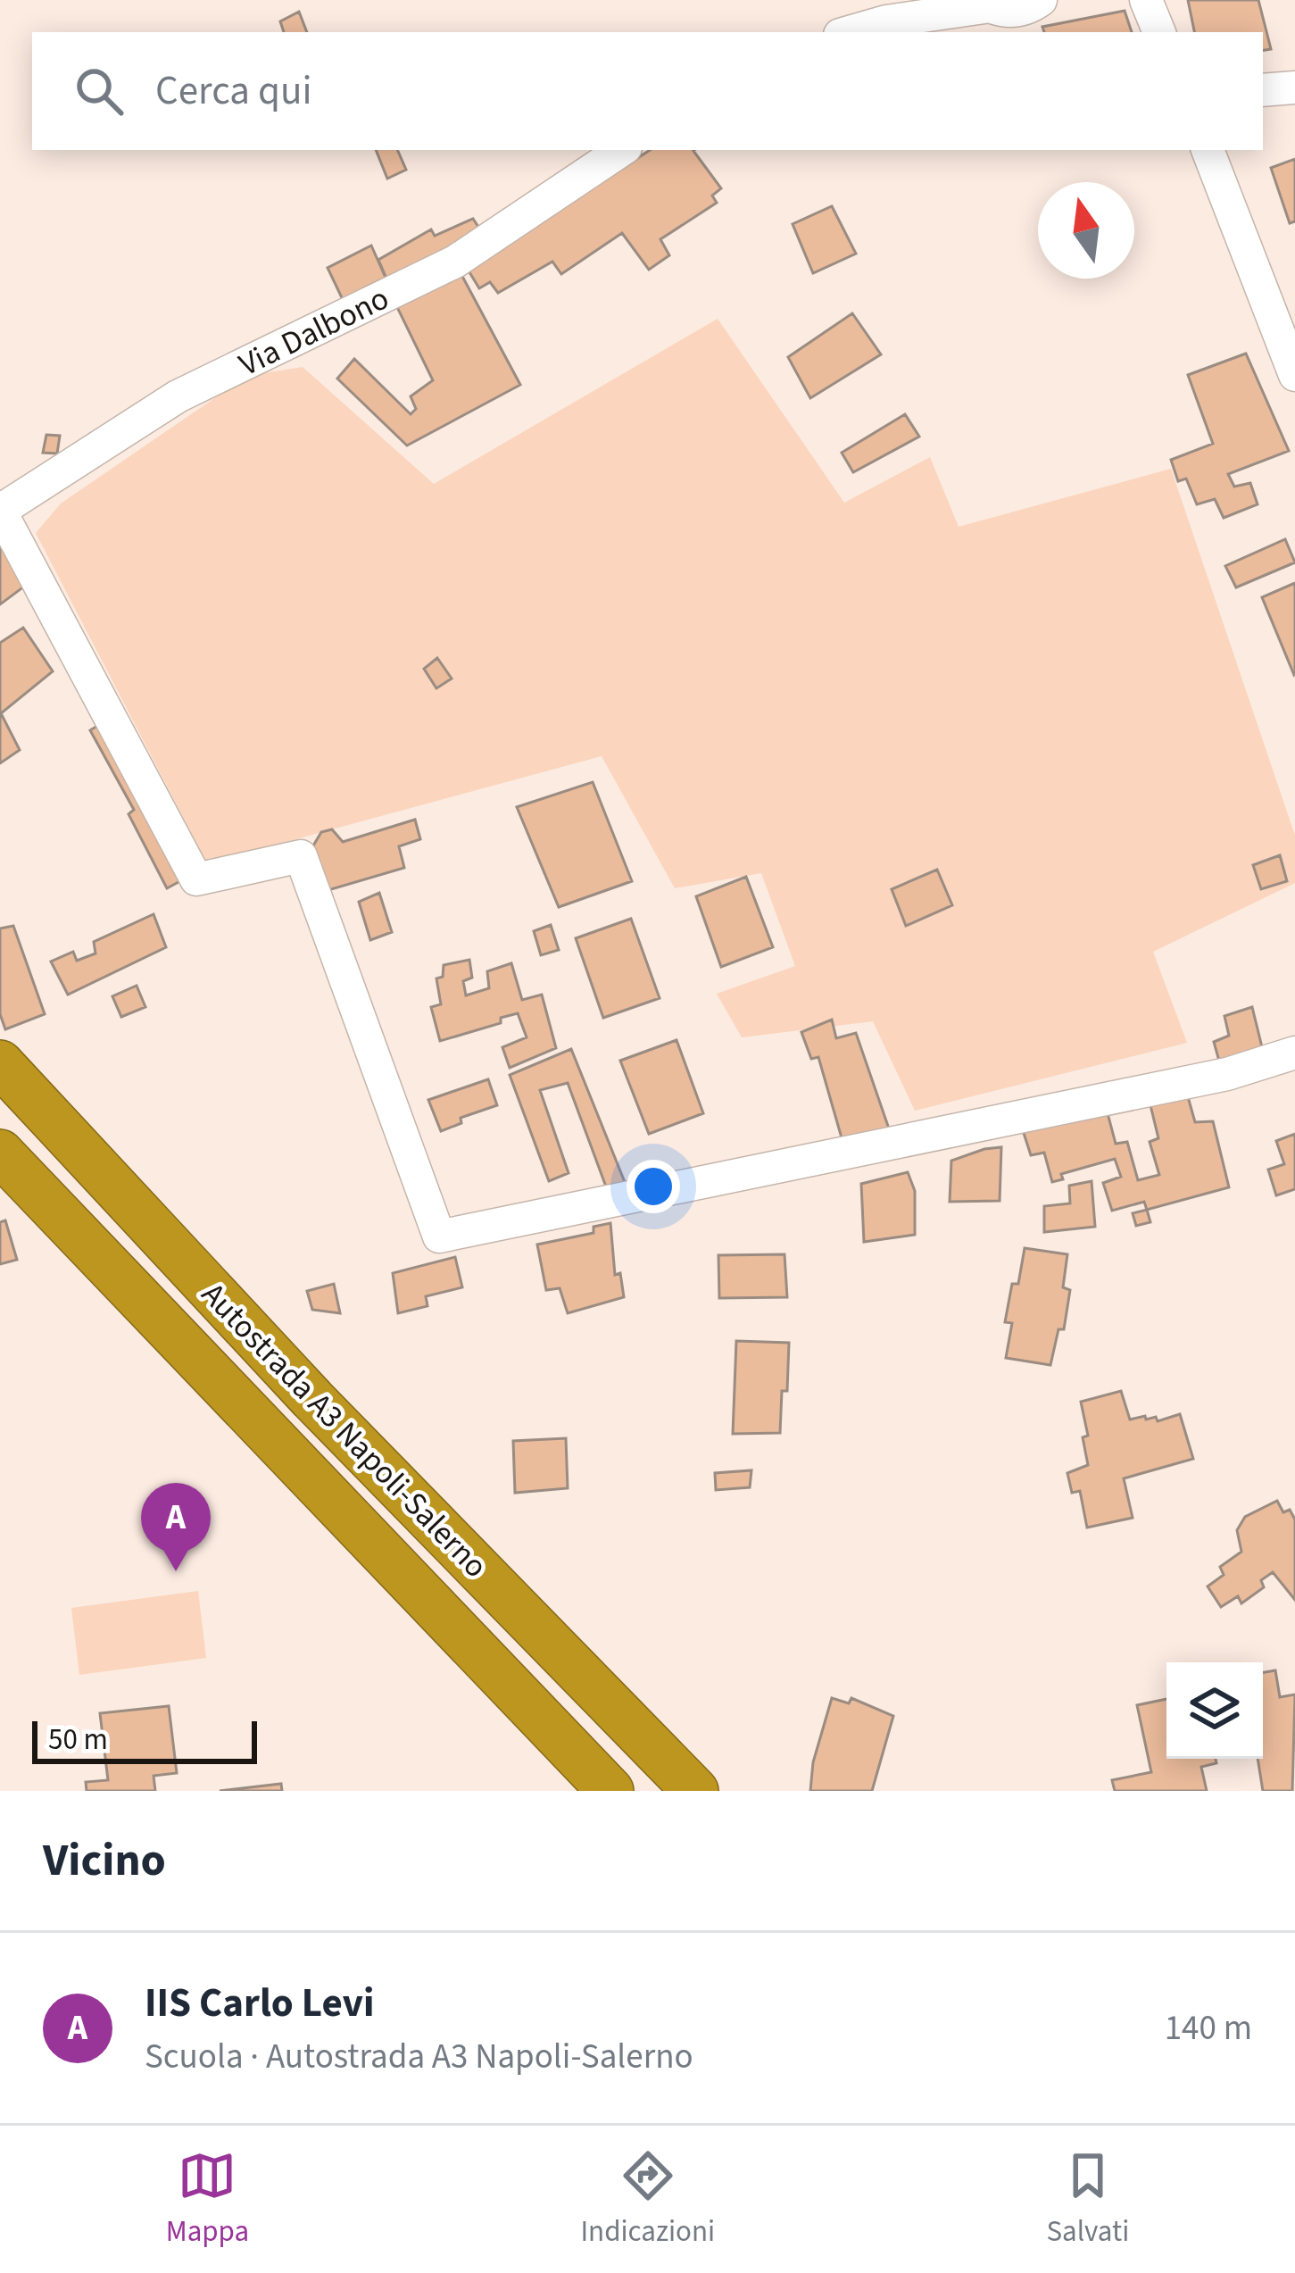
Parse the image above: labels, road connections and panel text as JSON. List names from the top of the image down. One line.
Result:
{"streets":{"highway":["Autostrada A3 Napoli-Salerno"],"street":["Via Dalbono"]},"scale_bar":"50 m","north":"top","page":{"search":"Cerca qui","pins":"A","scale":"50 m","heading":"Vicino","list":[{"mark":"A","name":"IIS Carlo Levi","note":"Scuola · Autostrada A3 Napoli-Salerno","value":"140 m"}],"nav":["Mappa","Indicazioni","Salvati"]}}
